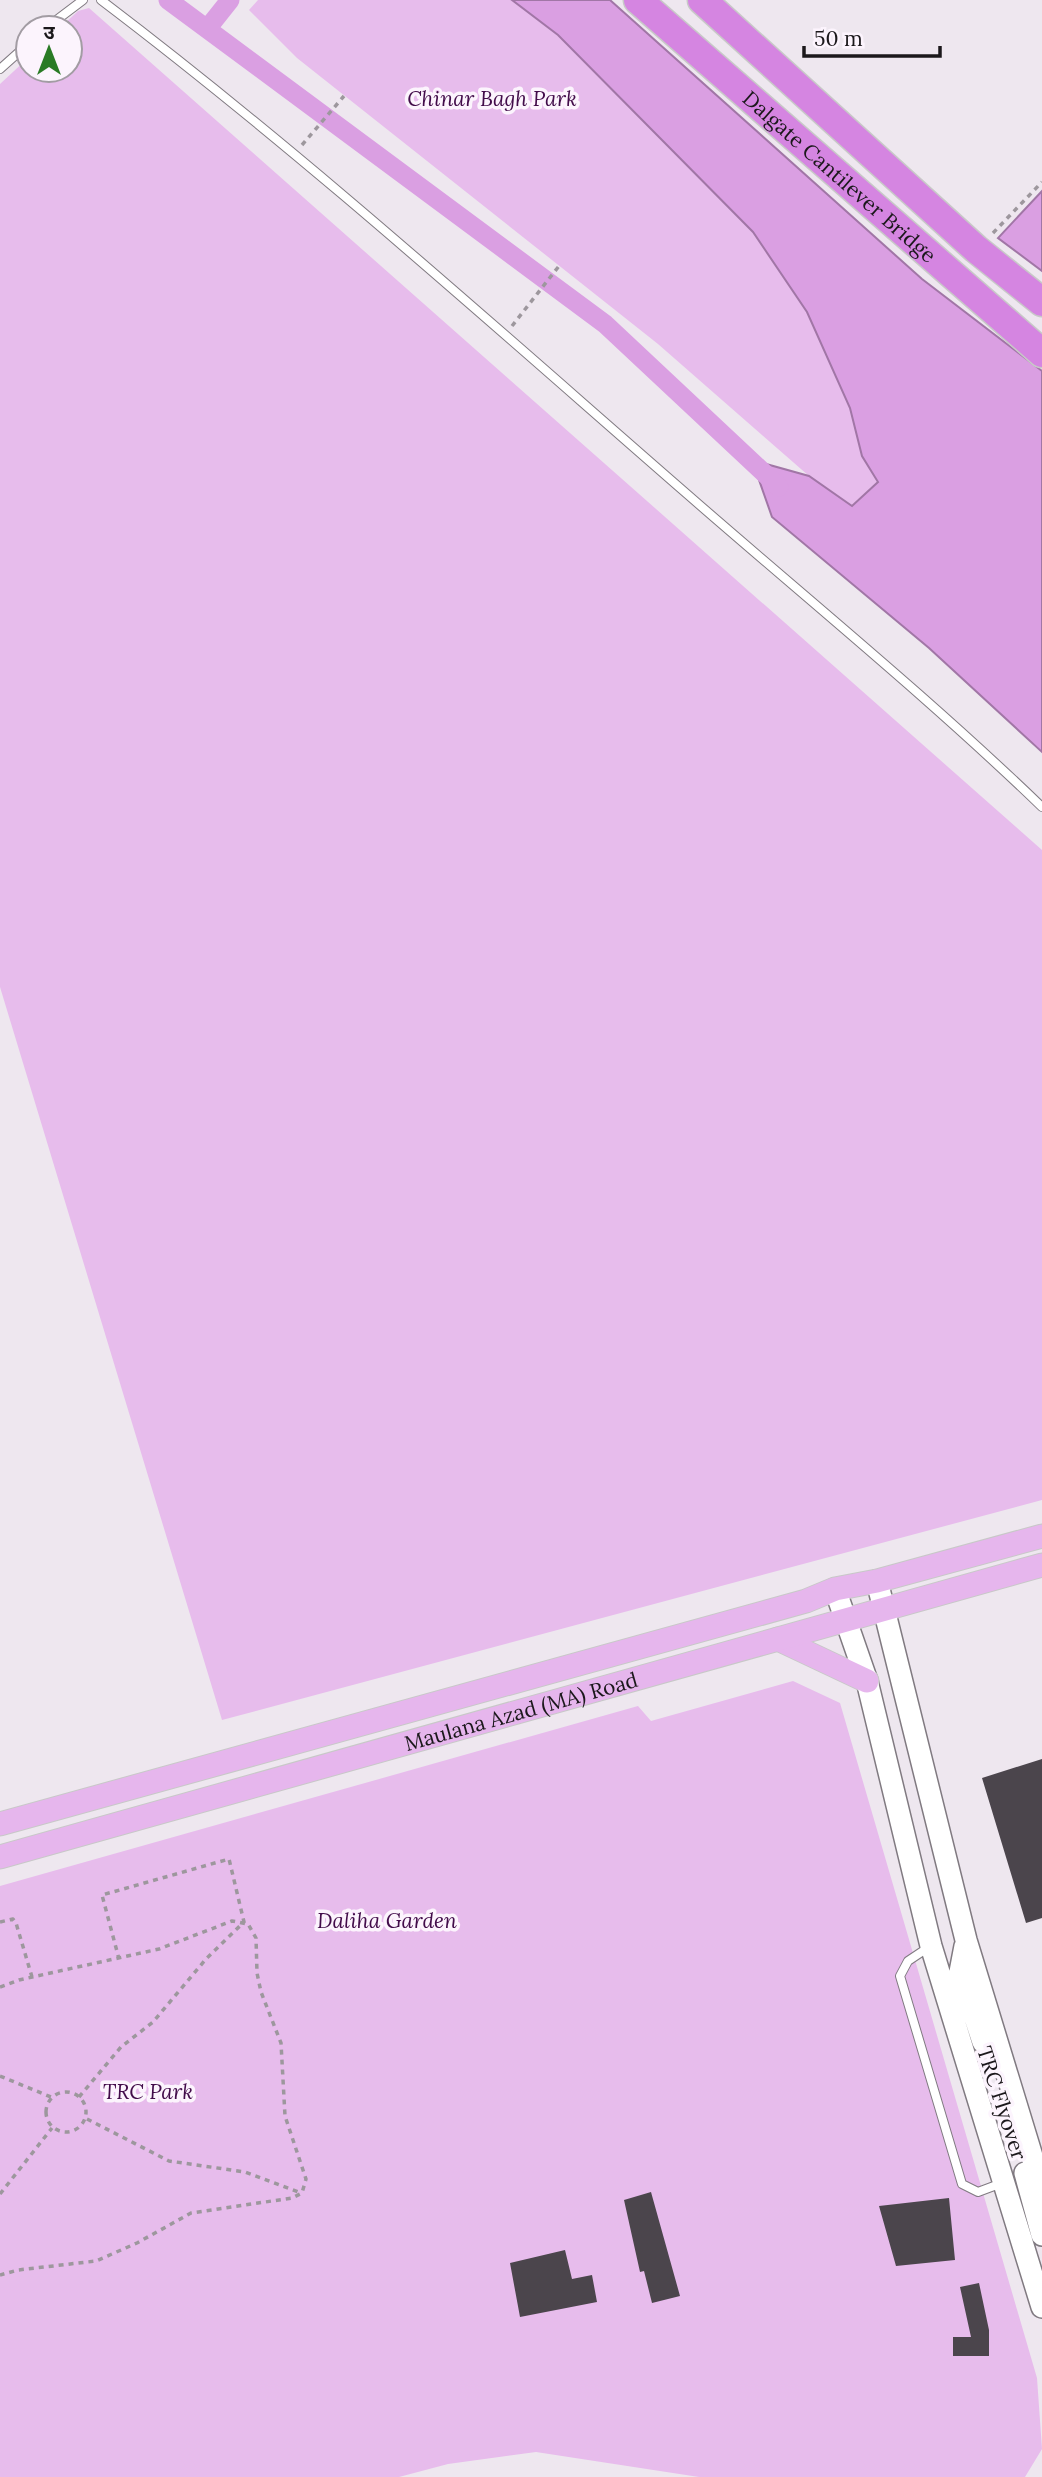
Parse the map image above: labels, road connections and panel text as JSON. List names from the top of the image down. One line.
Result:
{"streets":{"highway":["Dalgate Cantilever Bridge"],"main road":["Maulana Azad (MA) Road","TRC Flyover"]},"parks":["Chinar Bagh Park","Daliha Garden","TRC Park"],"scale_bar":"50 m","north":"top"}
